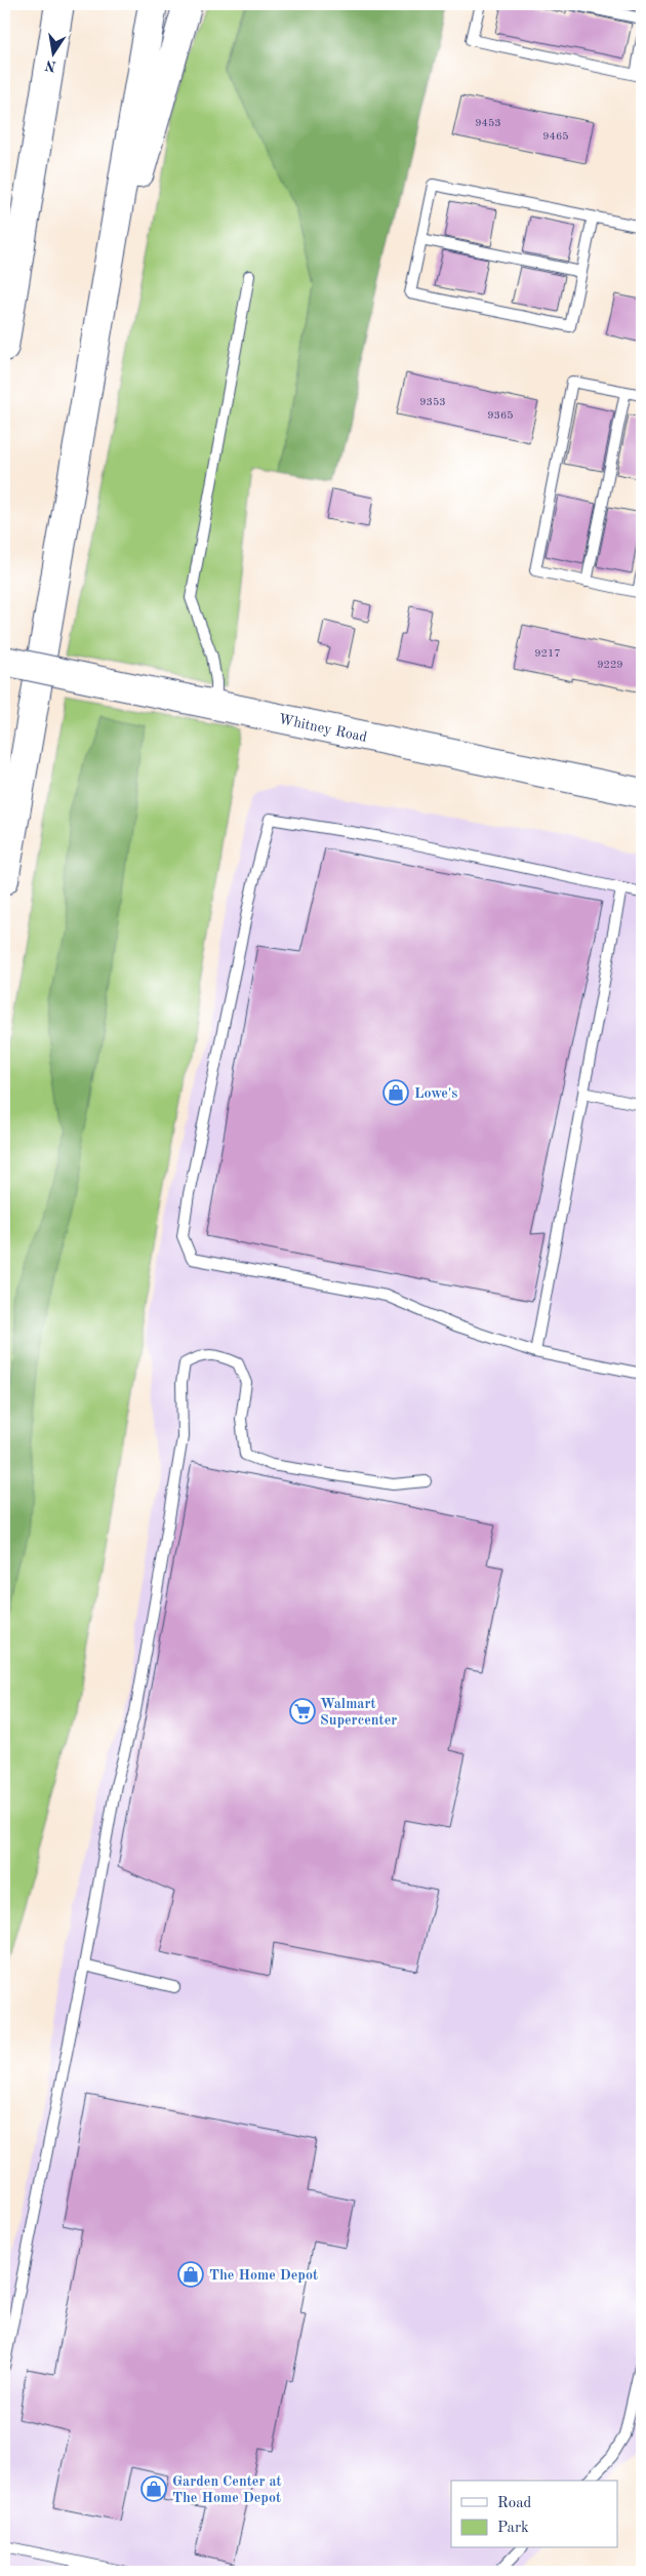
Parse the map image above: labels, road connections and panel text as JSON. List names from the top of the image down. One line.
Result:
{"streets":{"main road":["Whitney Road"]},"places":{"shop":["Lowe's","The Home Depot","Garden Center at The Home Depot"],"supermarket":["Walmart Supercenter"]},"house_numbers":["9453","9465","9353","9365","9217","9229"],"legend":["Road","Park"],"north":"bottom"}
